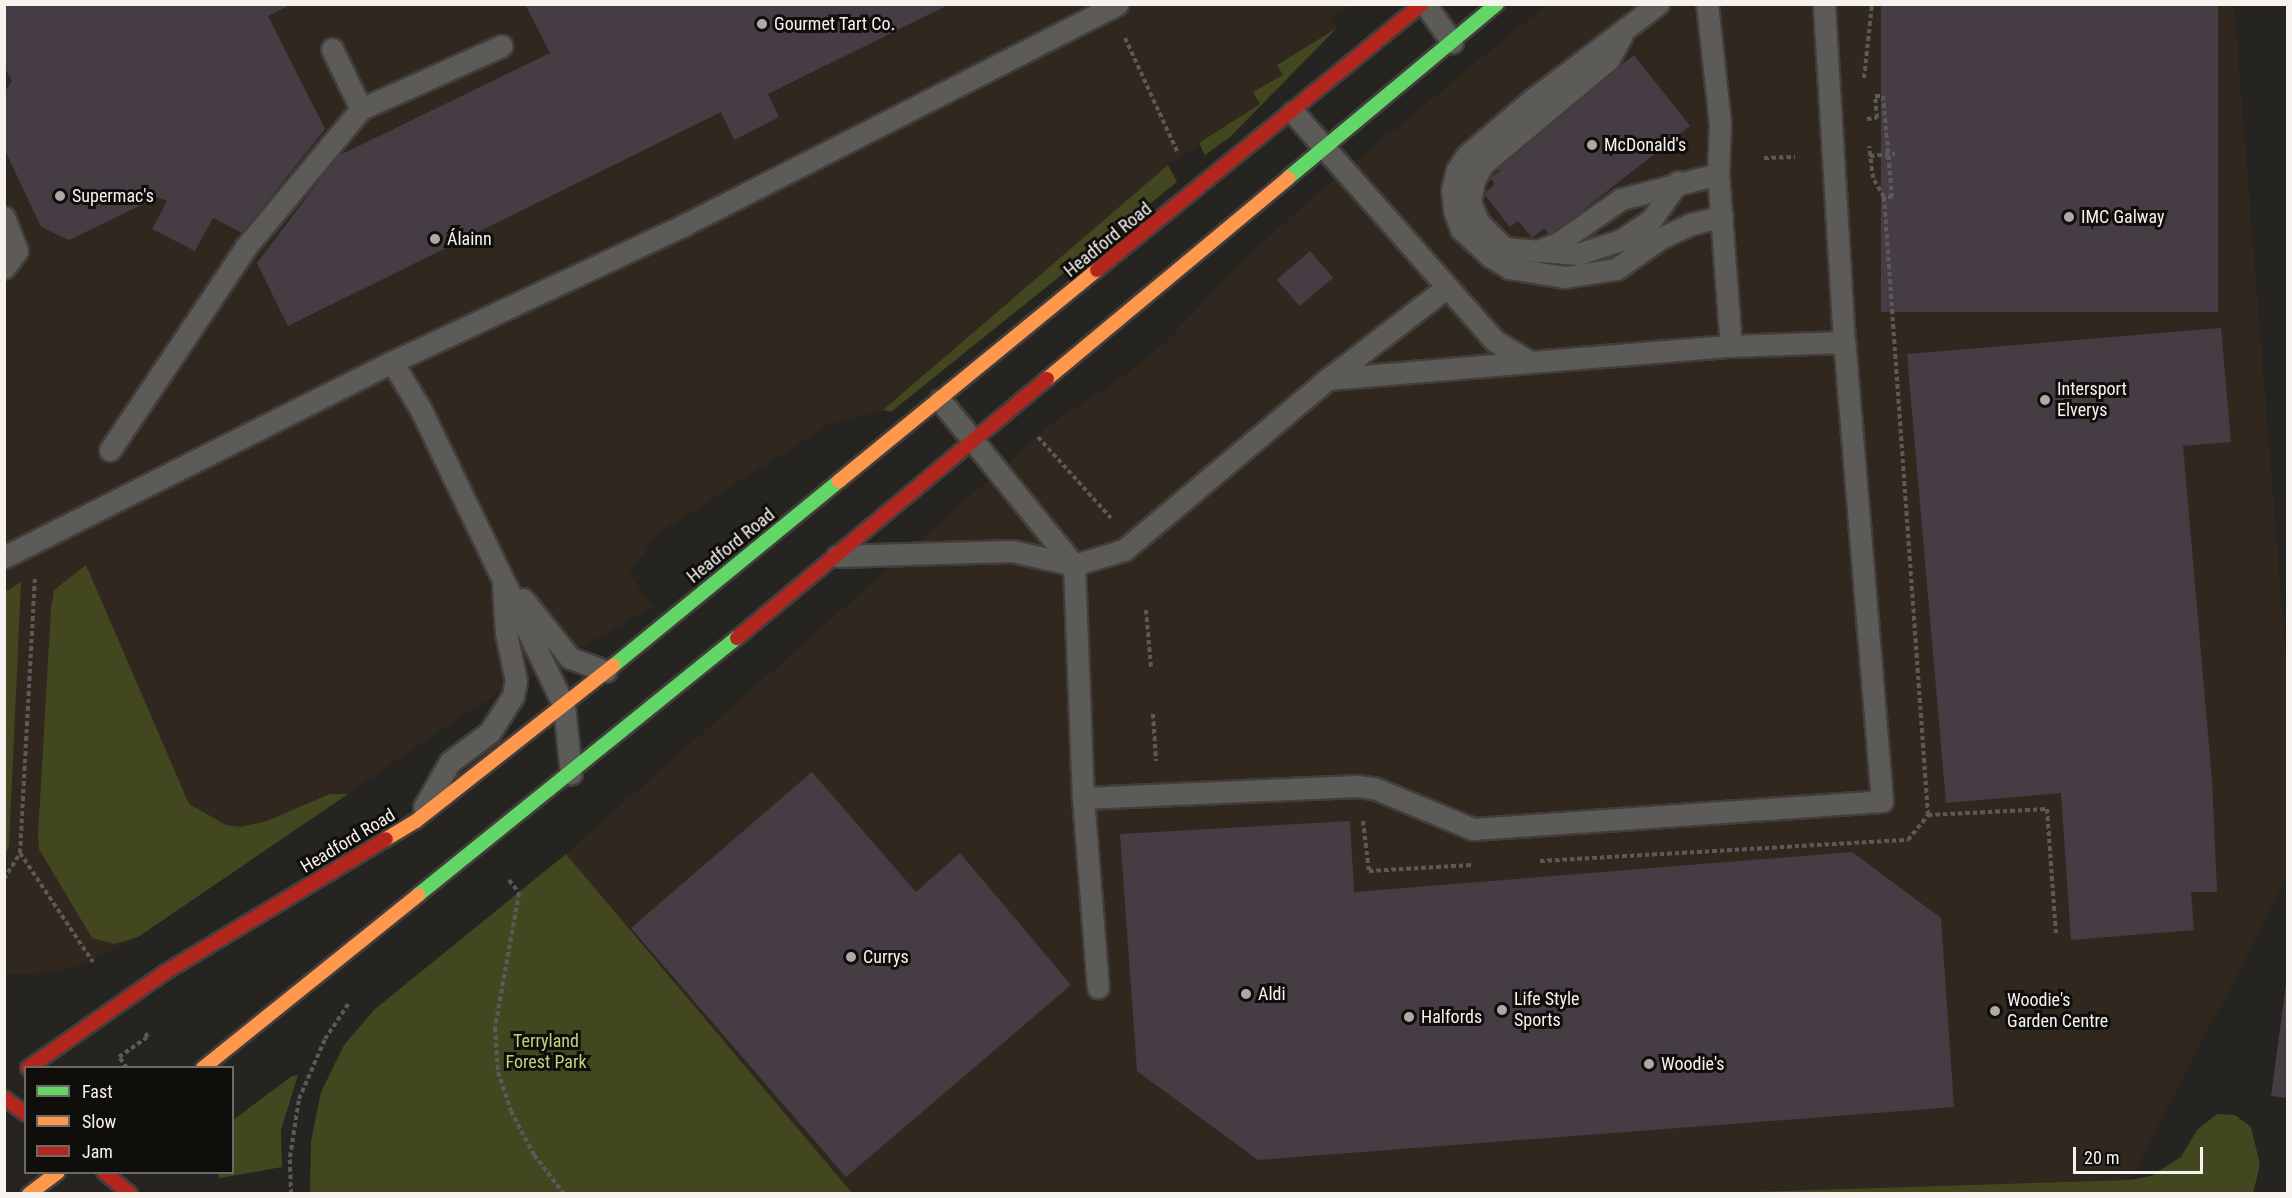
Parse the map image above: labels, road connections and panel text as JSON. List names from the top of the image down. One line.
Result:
{"streets":{"main road":["Headford Road"]},"parks":["Terryland Forest Park"],"places":["Gourmet Tart Co.","McDonald's","Supermac's","IMC Galway","Álainn","Intersport Elverys","Currys","Aldi","Life Style Sports","Woodie's Garden Centre","Halfords","Woodie's"],"legend":["Fast","Slow","Jam"],"scale_bar":"20 m"}
